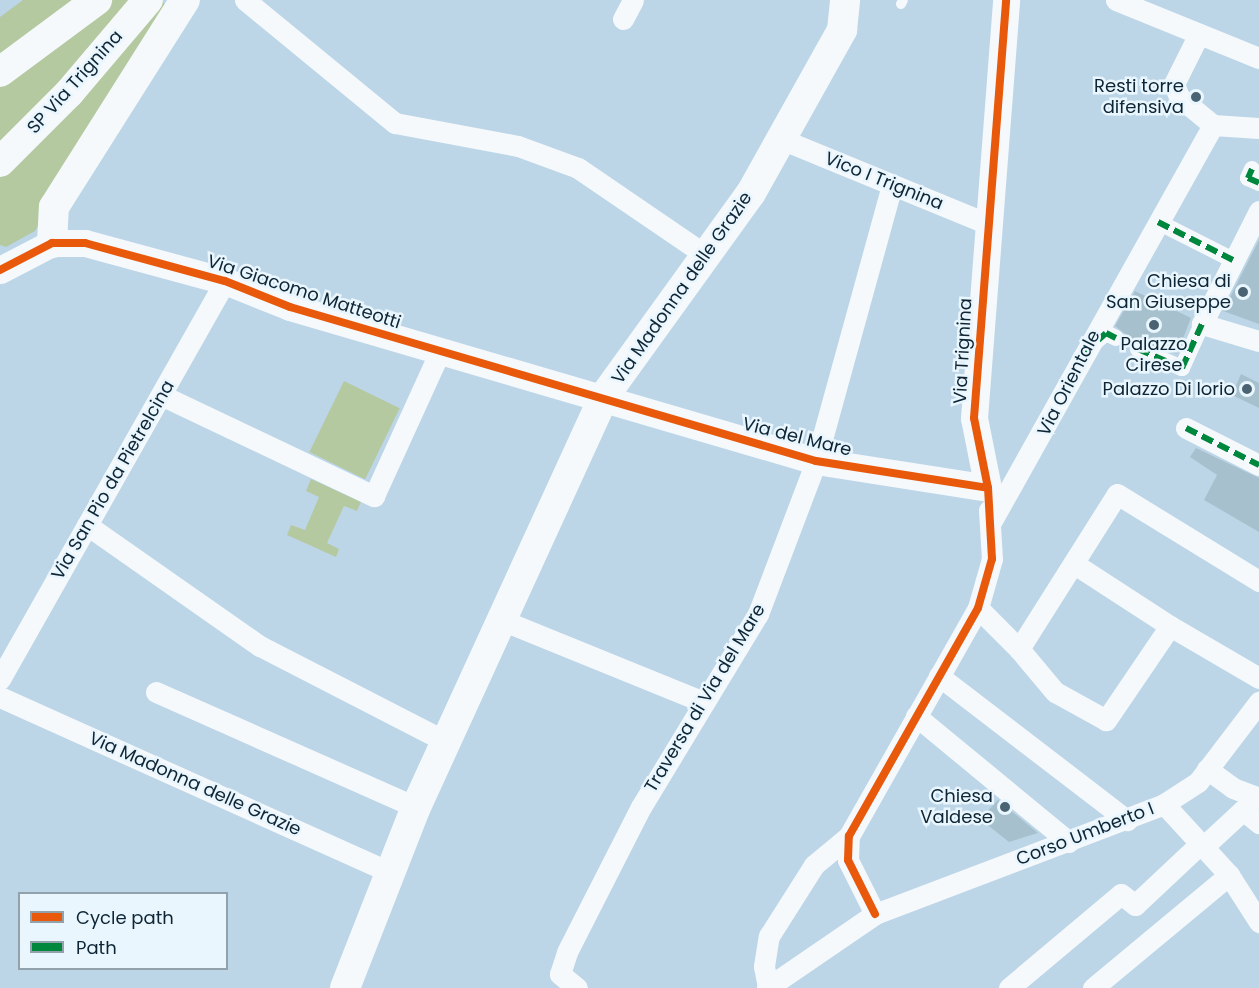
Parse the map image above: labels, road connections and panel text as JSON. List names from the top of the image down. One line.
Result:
{"streets":{"main road":["SP Via Trignina","Via Madonna delle Grazie"],"street":["Vico I Trignina","Via Giacomo Matteotti","Via Trignina","Via Orientale","Via del Mare","Via San Pio da Pietrelcina","Traversa di Via del Mare","Corso Umberto I"]},"crossings":[["Vico I Trignina","Via Madonna delle Grazie"],["Vico I Trignina","Via Trignina"],["Vico I Trignina","Traversa di Via del Mare"],["Via Madonna delle Grazie","Via Giacomo Matteotti"],["Via Madonna delle Grazie","Via del Mare"],["Via Giacomo Matteotti","Via del Mare"],["Via Giacomo Matteotti","Via San Pio da Pietrelcina"],["Via Trignina","Via Orientale"],["Via Trignina","Via del Mare"],["Via del Mare","Traversa di Via del Mare"]],"places":["Resti torre difensiva","Chiesa di San Giuseppe","Palazzo Cirese","Palazzo Di Iorio","Chiesa Valdese"],"legend":["Cycle path","Path"]}
